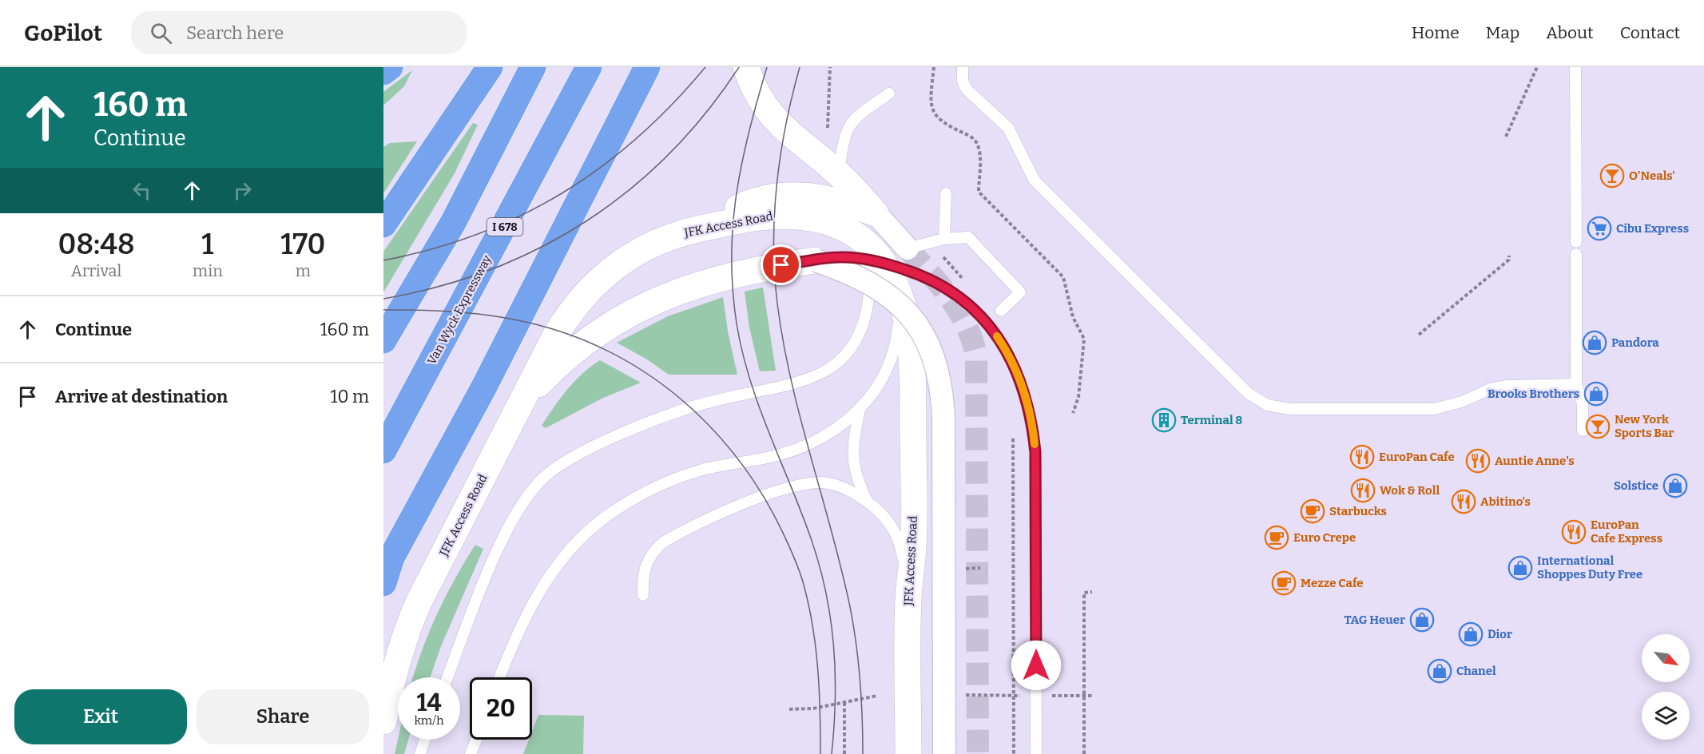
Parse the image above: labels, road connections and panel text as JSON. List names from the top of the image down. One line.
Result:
{"streets":{"highway":["I 678","Van Wyck Expressway"],"street":["JFK Access Road"]},"places":{"bar":["O'Neals'","New York Sports Bar"],"supermarket":["Cibu Express"],"shop":["Pandora","Brooks Brothers","Solstice","International Shoppes Duty Free","TAG Heuer","Dior","Chanel"],"building":["Terminal 8"],"restaurant":["EuroPan Cafe","Auntie Anne's","Wok & Roll","Abitino's","EuroPan Cafe Express"],"cafe":["Starbucks","Euro Crepe","Mezze Cafe"]},"north":"bottom right","page":{"header":"GoPilot","search":"Search here","nav":["Home","Map","About","Contact"],"turn":["160 m","Continue"],"eta":["08:48","Arrival","1","min","170","m"],"list":[{"name":"Continue","value":"160 m"},{"name":"Arrive at destination","value":"10 m"}],"speed":"14 km/h","limit":"20","buttons":["Exit","Share"]}}
